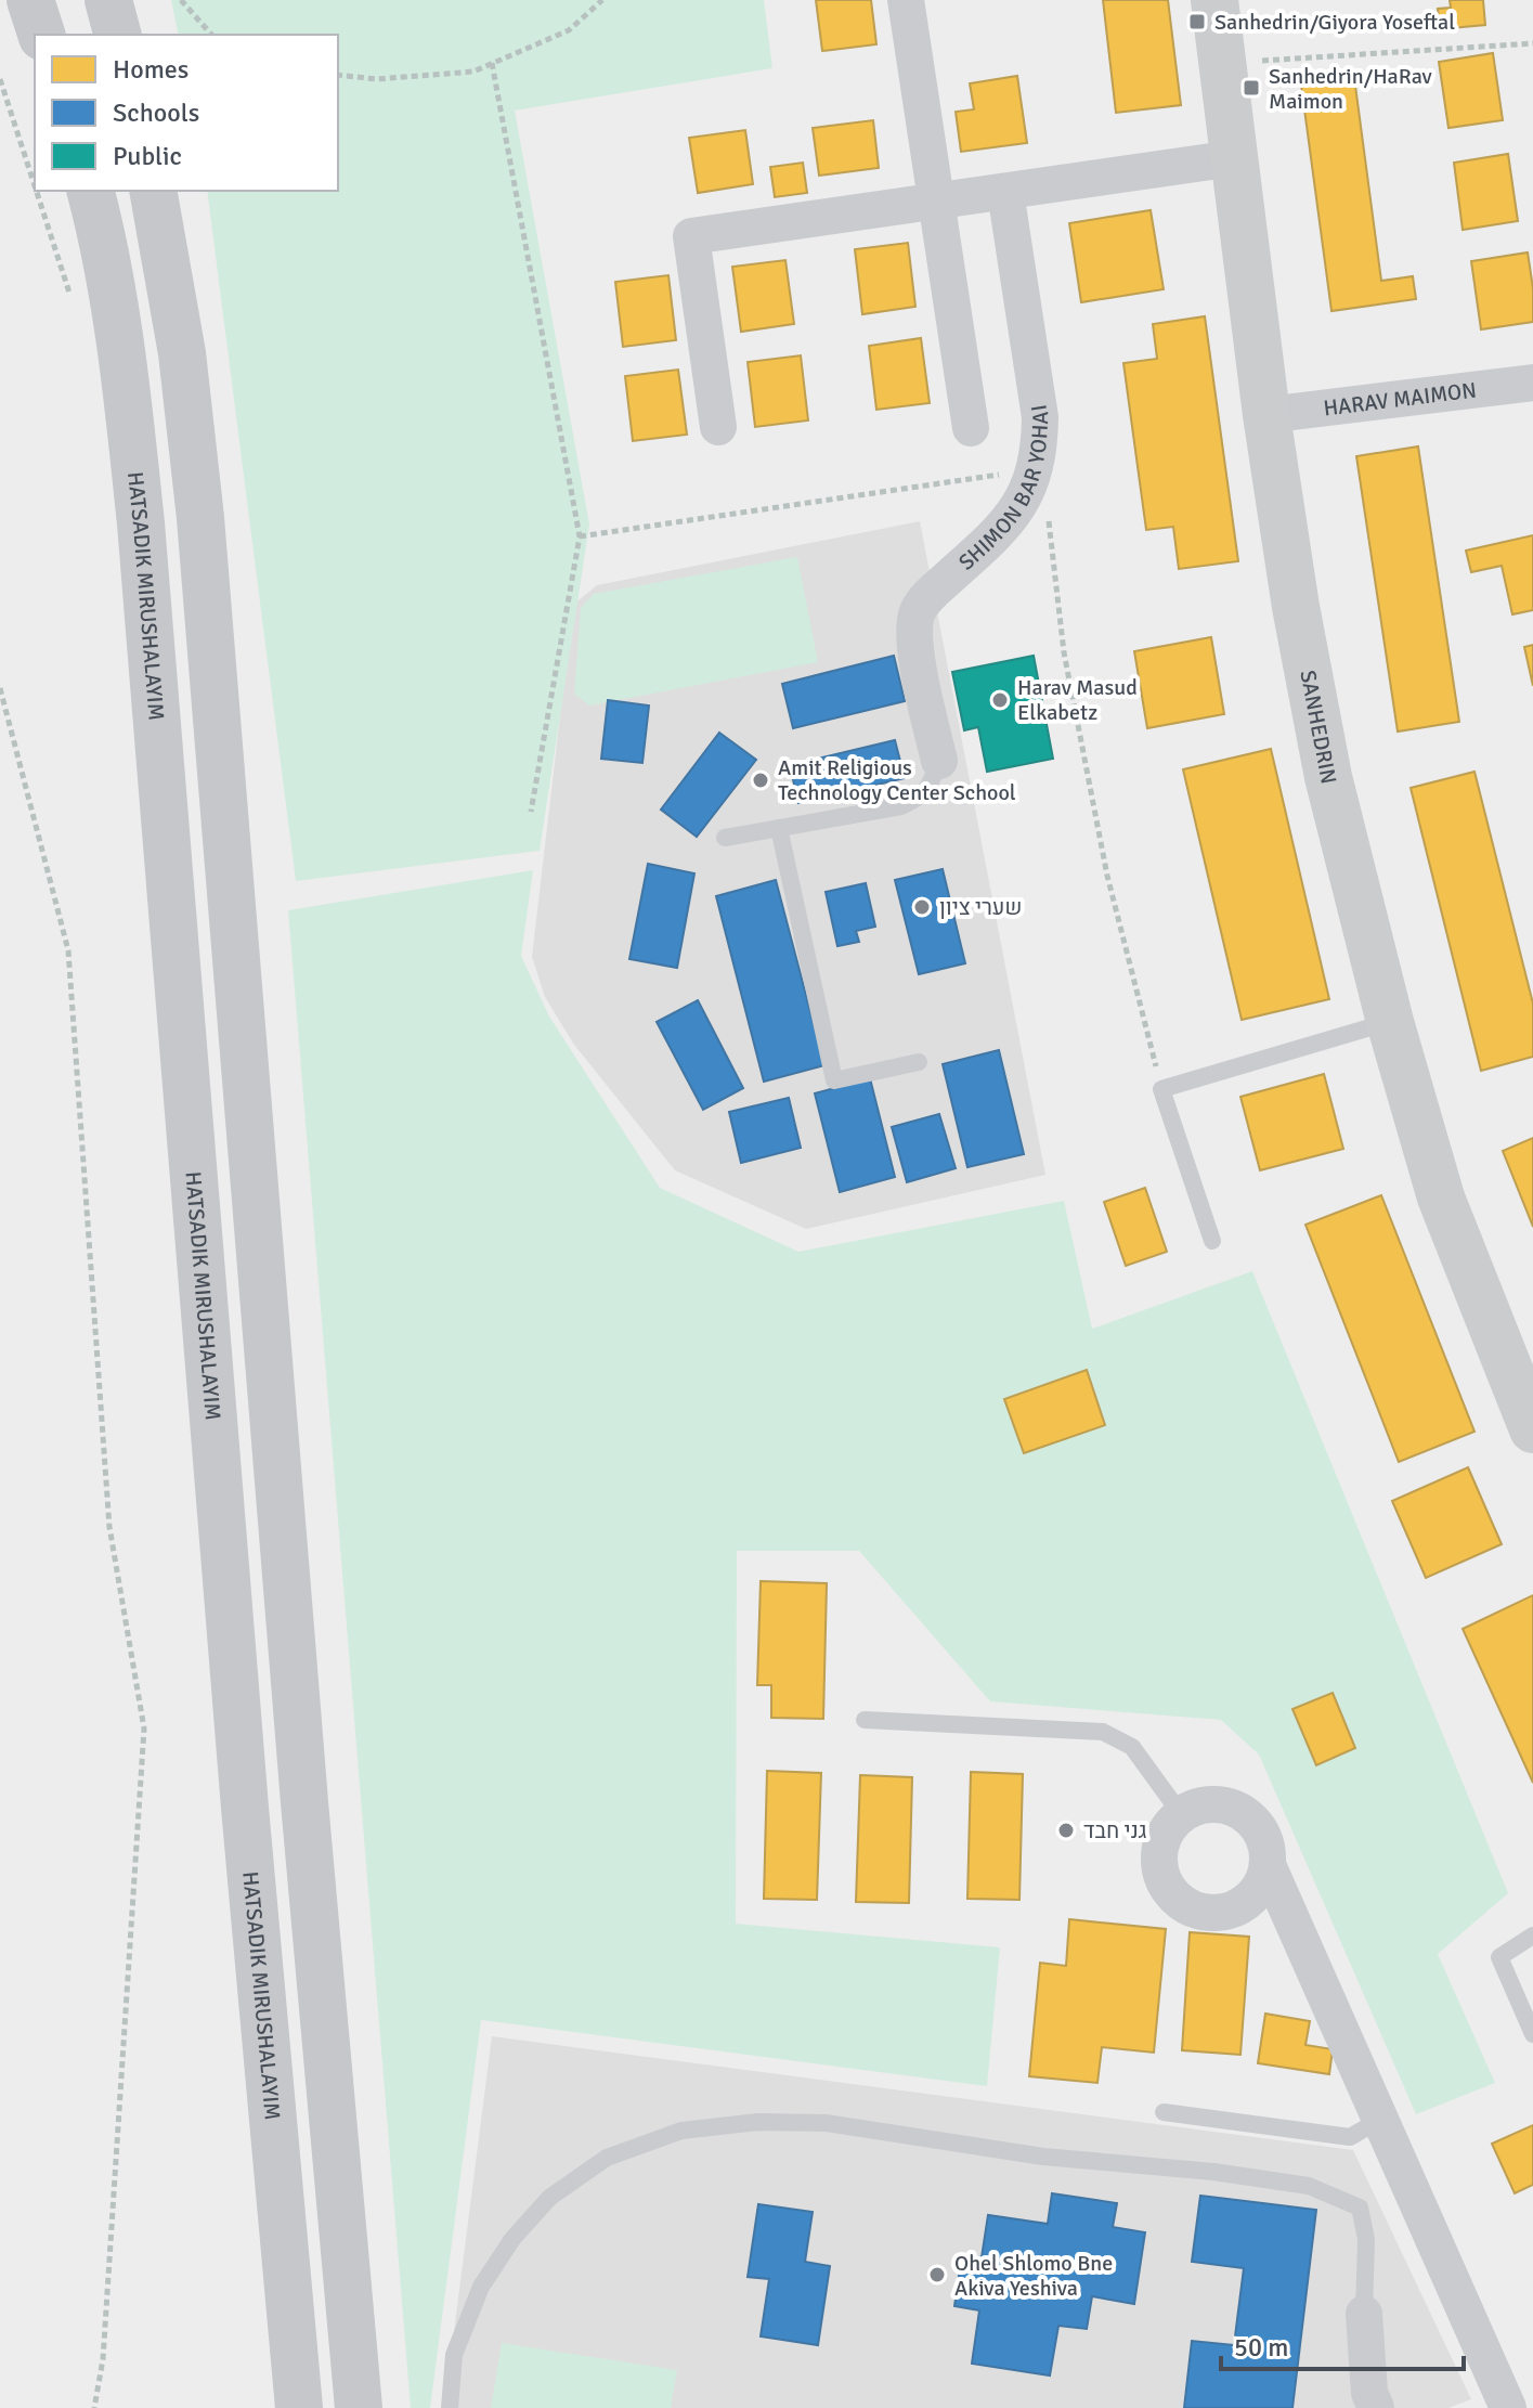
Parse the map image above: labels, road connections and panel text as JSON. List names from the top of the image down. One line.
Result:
{"streets":{"main road":["HATSADIK MIRUSHALAYIM"],"street":["HARAV MAIMON","SHIMON BAR YOHAI","SANHEDRIN"]},"crossings":[["HARAV MAIMON","SANHEDRIN"]],"places":{"transit":["Sanhedrin/Giyora Yoseftal","Sanhedrin/HaRav Maimon"],"other":["Harav Masud Elkabetz","Amit Religious Technology Center School","שערי ציון","גני חבד","Ohel Shlomo Bne Akiva Yeshiva"]},"legend":["Homes","Schools","Public"],"scale_bar":"50 m"}
